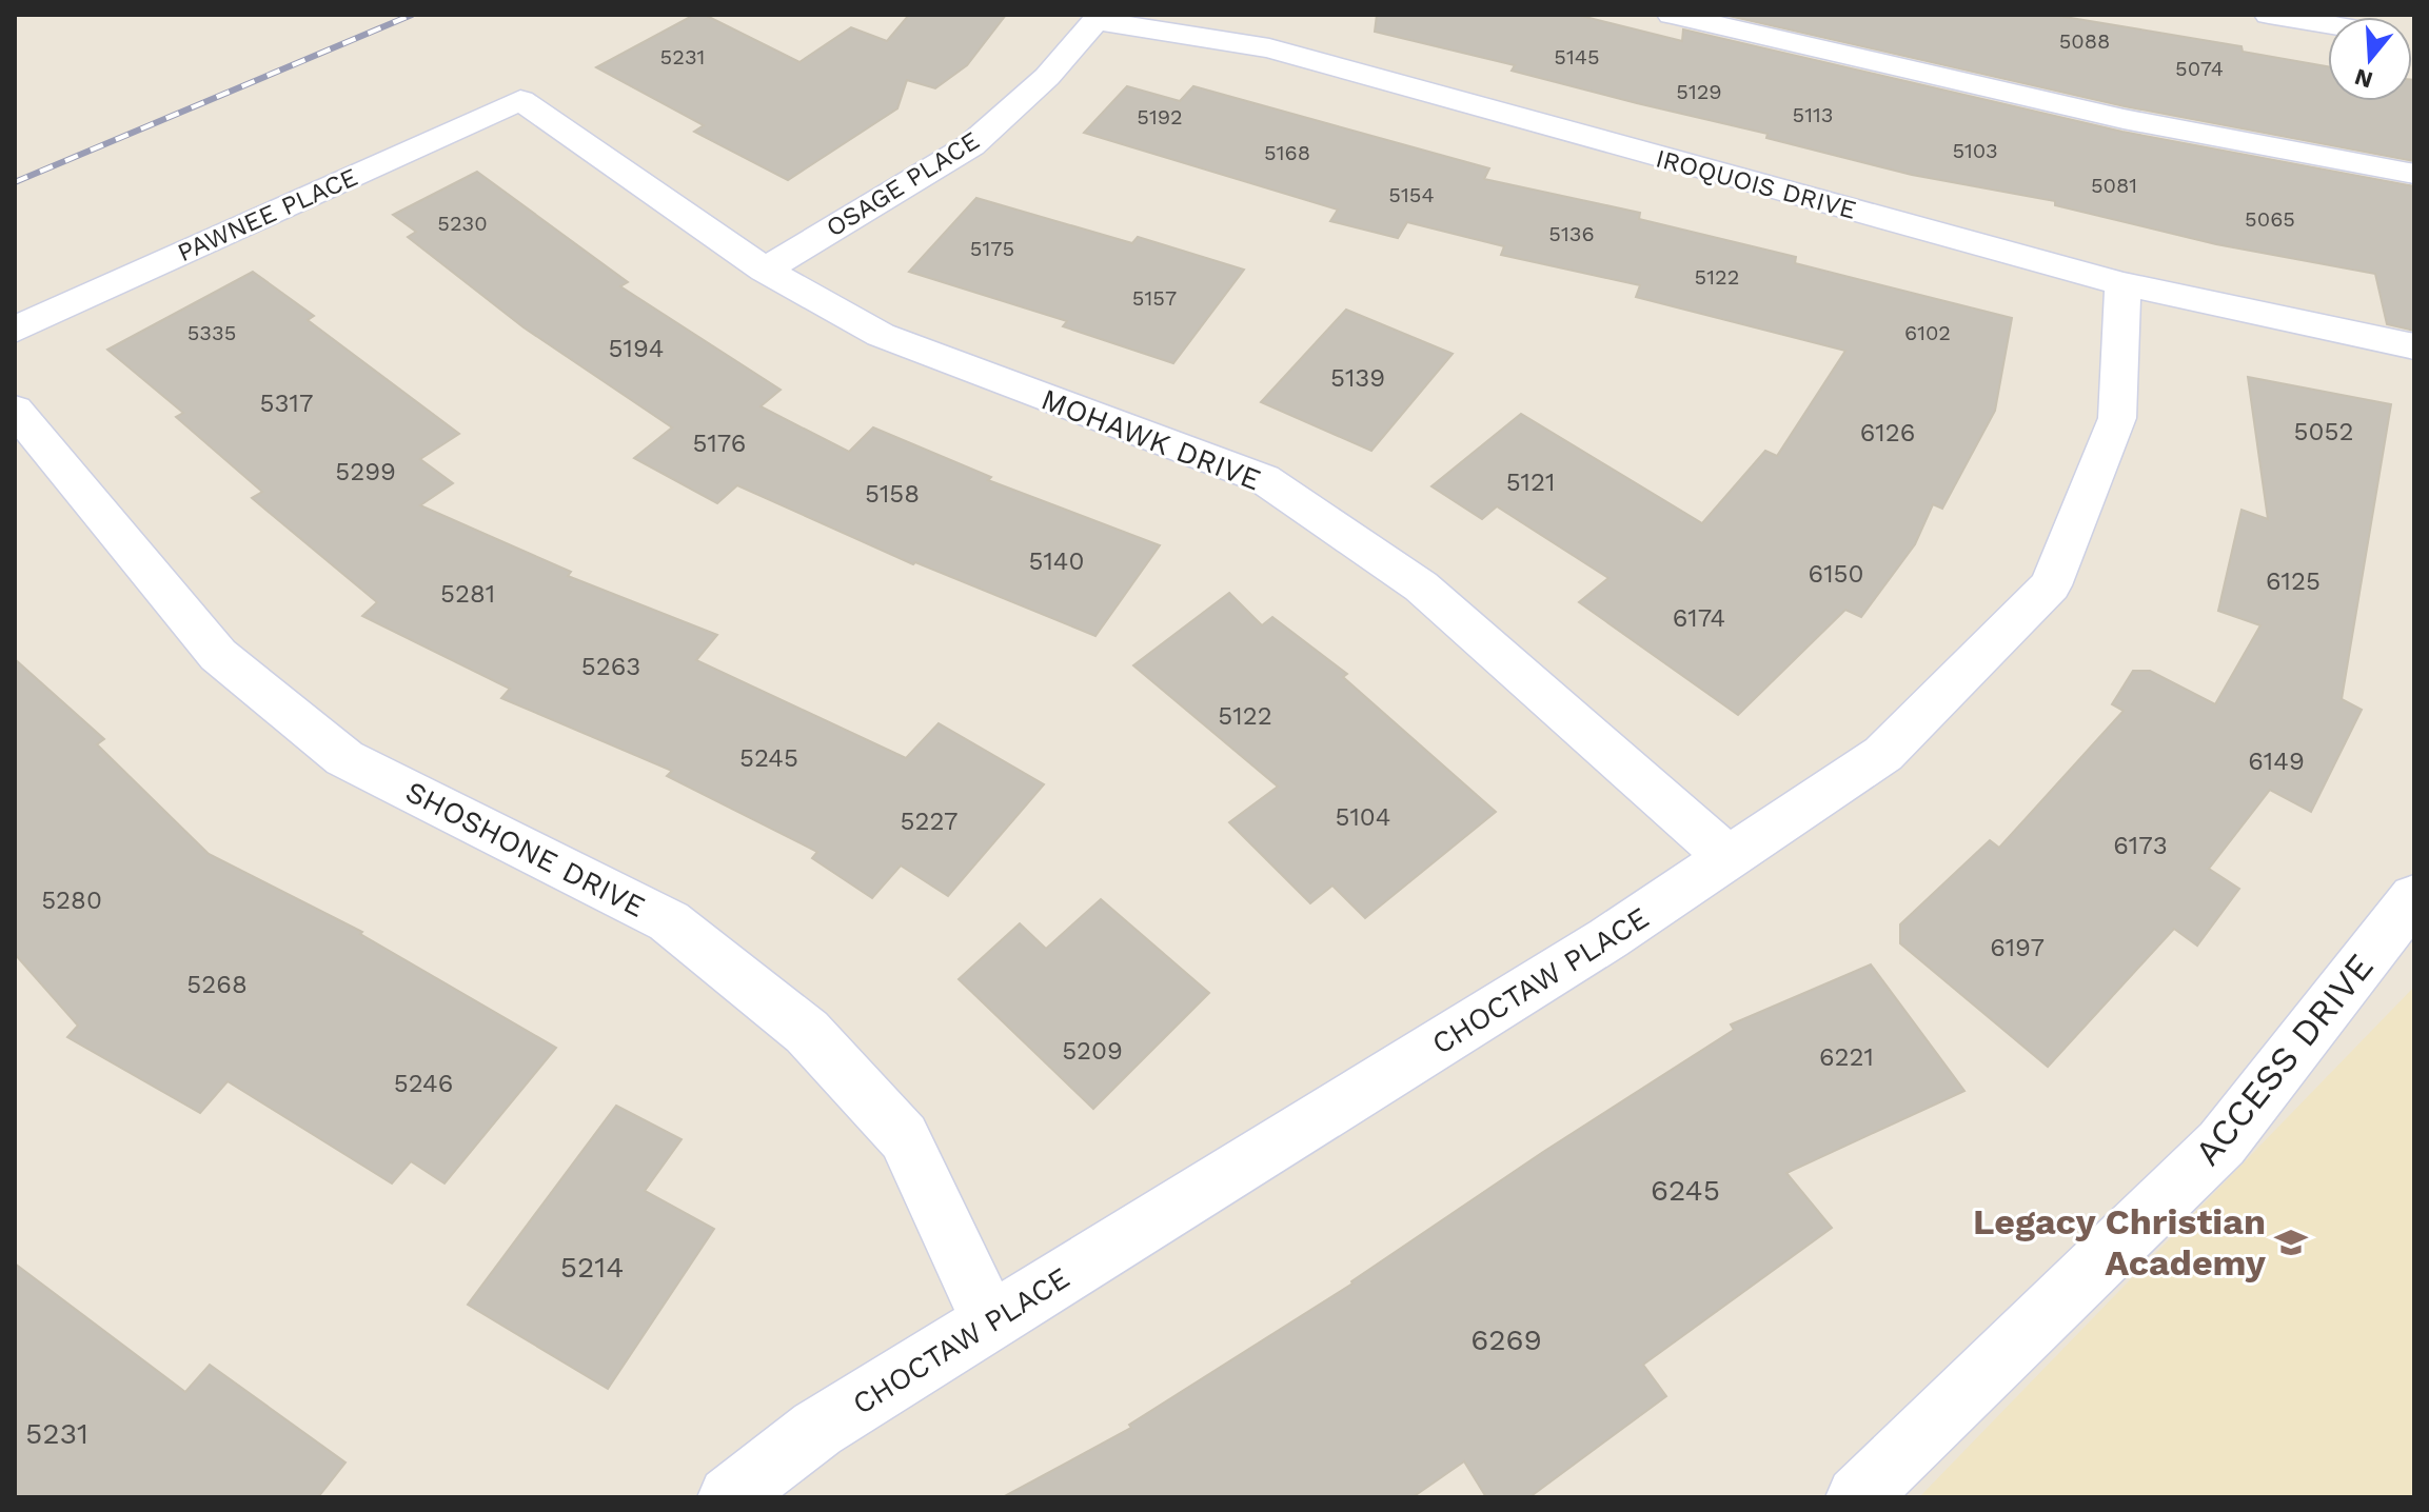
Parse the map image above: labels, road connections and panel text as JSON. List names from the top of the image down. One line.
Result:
{"streets":{"street":["OSAGE PLACE","IROQUOIS DRIVE","PAWNEE PLACE","MOHAWK DRIVE","SHOSHONE DRIVE","CHOCTAW PLACE","ACCESS DRIVE"]},"crossings":[["OSAGE PLACE","IROQUOIS DRIVE"],["OSAGE PLACE","MOHAWK DRIVE"],["IROQUOIS DRIVE","CHOCTAW PLACE"],["PAWNEE PLACE","MOHAWK DRIVE"],["MOHAWK DRIVE","CHOCTAW PLACE"],["SHOSHONE DRIVE","CHOCTAW PLACE"]],"places":{"school or university":["Legacy Christian Academy"]},"house_numbers":["5088","5231","5145","5074","5129","5113","5192","5103","5168","5081","5154","5065","5230","5136","5175","5122","5157","5335","6102","5194","5139","5317","5052","6126","5176","5299","5121","5158","5140","6150","6125","5281","6174","5263","5122","5245","6149","5104","5227","6173","5280","6197","5268","5209","6221","5246","6245","5214","6269","5231"],"north":"bottom"}
